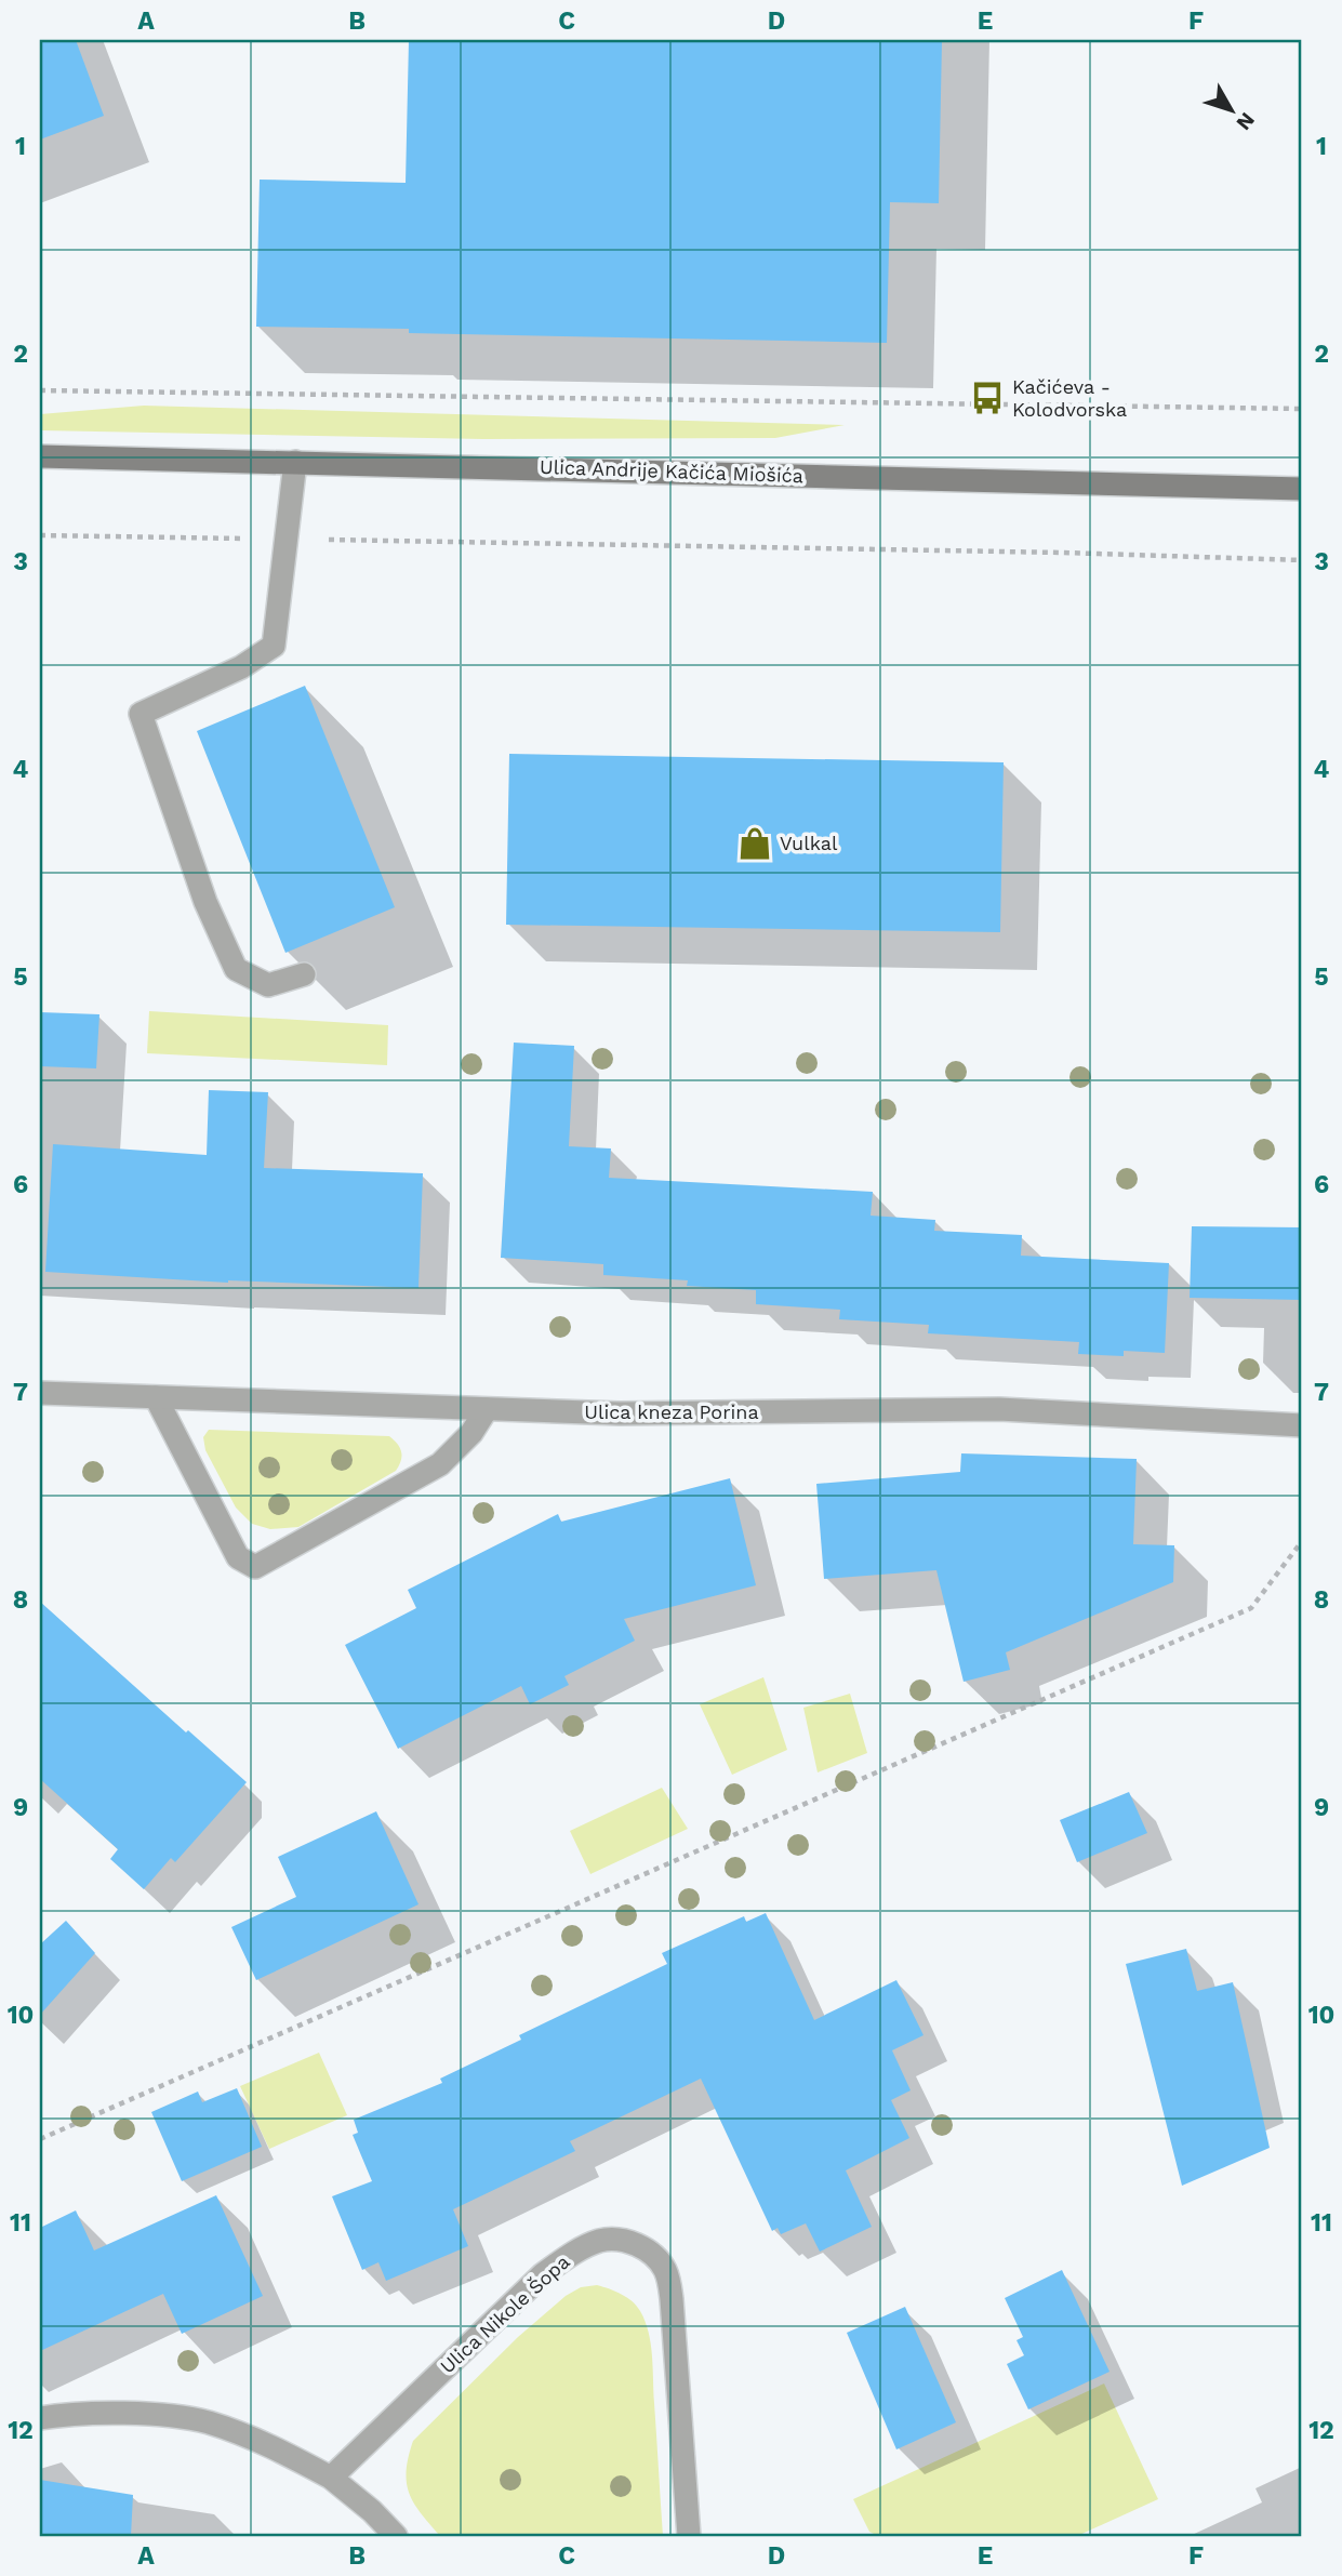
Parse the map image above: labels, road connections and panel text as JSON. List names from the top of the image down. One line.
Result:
{"streets":{"main road":["Ulica Andrije Kačića Miošića"],"street":["Ulica kneza Porina","Ulica Nikole Šopa"]},"places":{"bus stop":["Kačićeva - Kolodvorska"],"shop":["Vulkal"]},"north":"bottom right","grid":{"columns":["A","B","C","D","E","F"],"rows":["1","2","3","4","5","6","7","8","9","10","11","12"]}}
